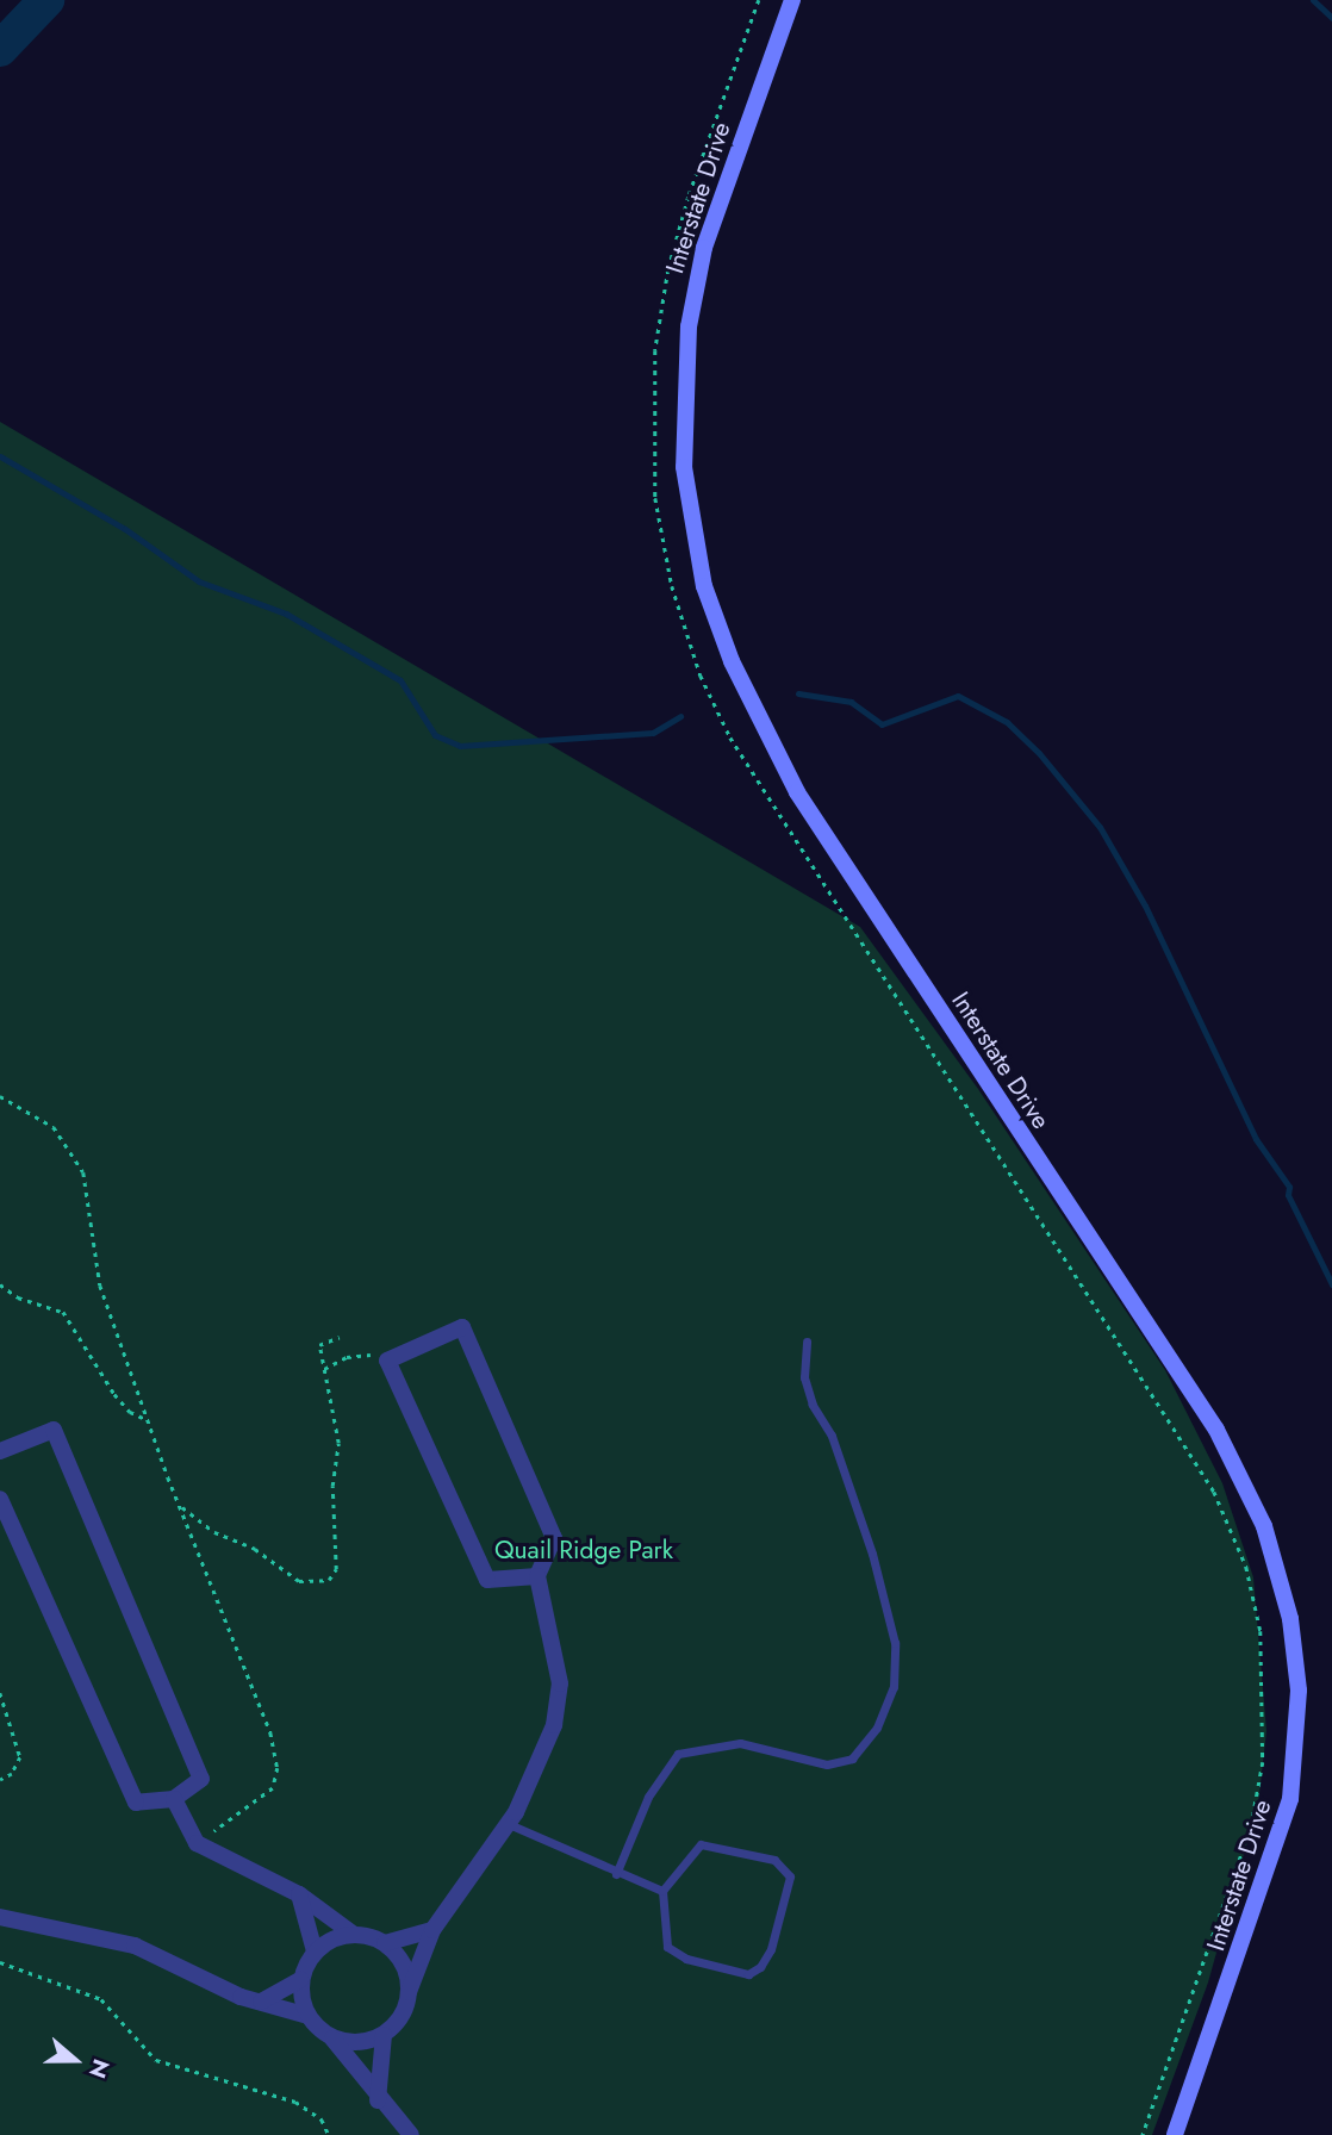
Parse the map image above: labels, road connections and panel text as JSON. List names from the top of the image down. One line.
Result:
{"streets":{"main road":["Interstate Drive"]},"parks":["Quail Ridge Park"],"north":"right"}
